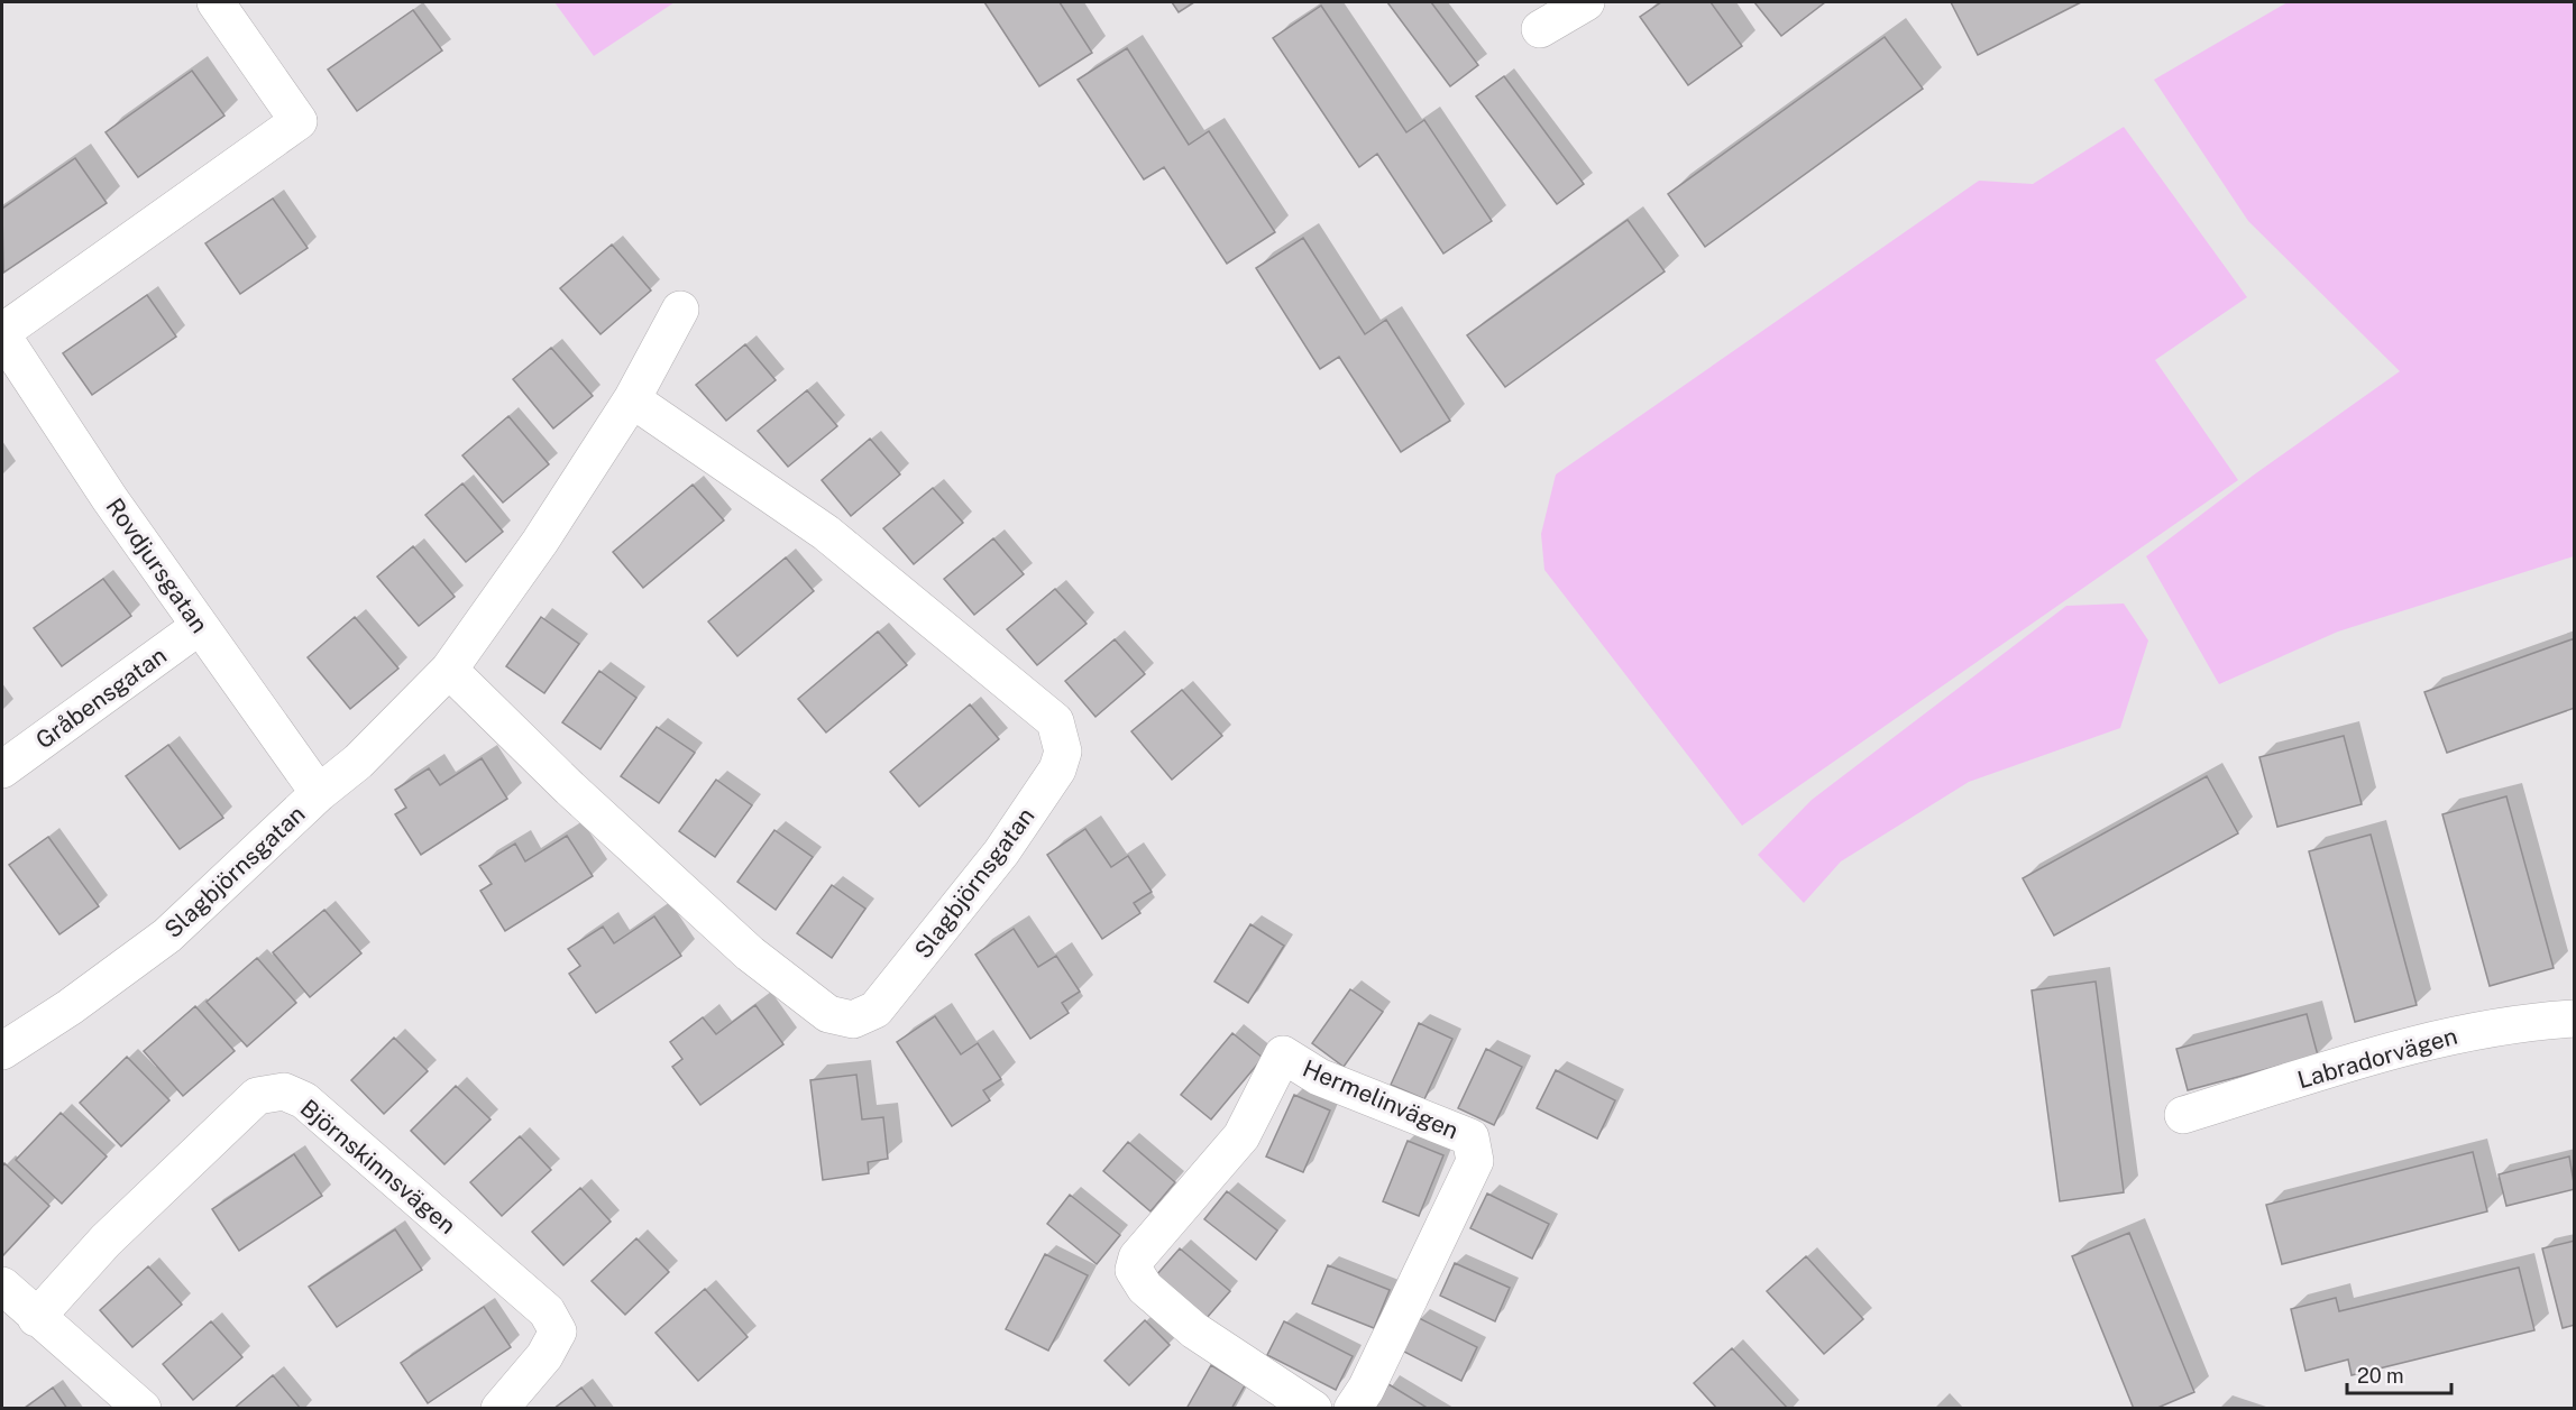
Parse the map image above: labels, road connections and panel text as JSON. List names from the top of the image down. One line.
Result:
{"streets":{"street":["Rovdjursgatan","Gråbensgatan","Slagbjörnsgatan","Labradorvägen","Hermelinvägen","Björnskinnsvägen"]},"crossings":[["Rovdjursgatan","Gråbensgatan"],["Rovdjursgatan","Slagbjörnsgatan"]],"scale_bar":"20 m"}
